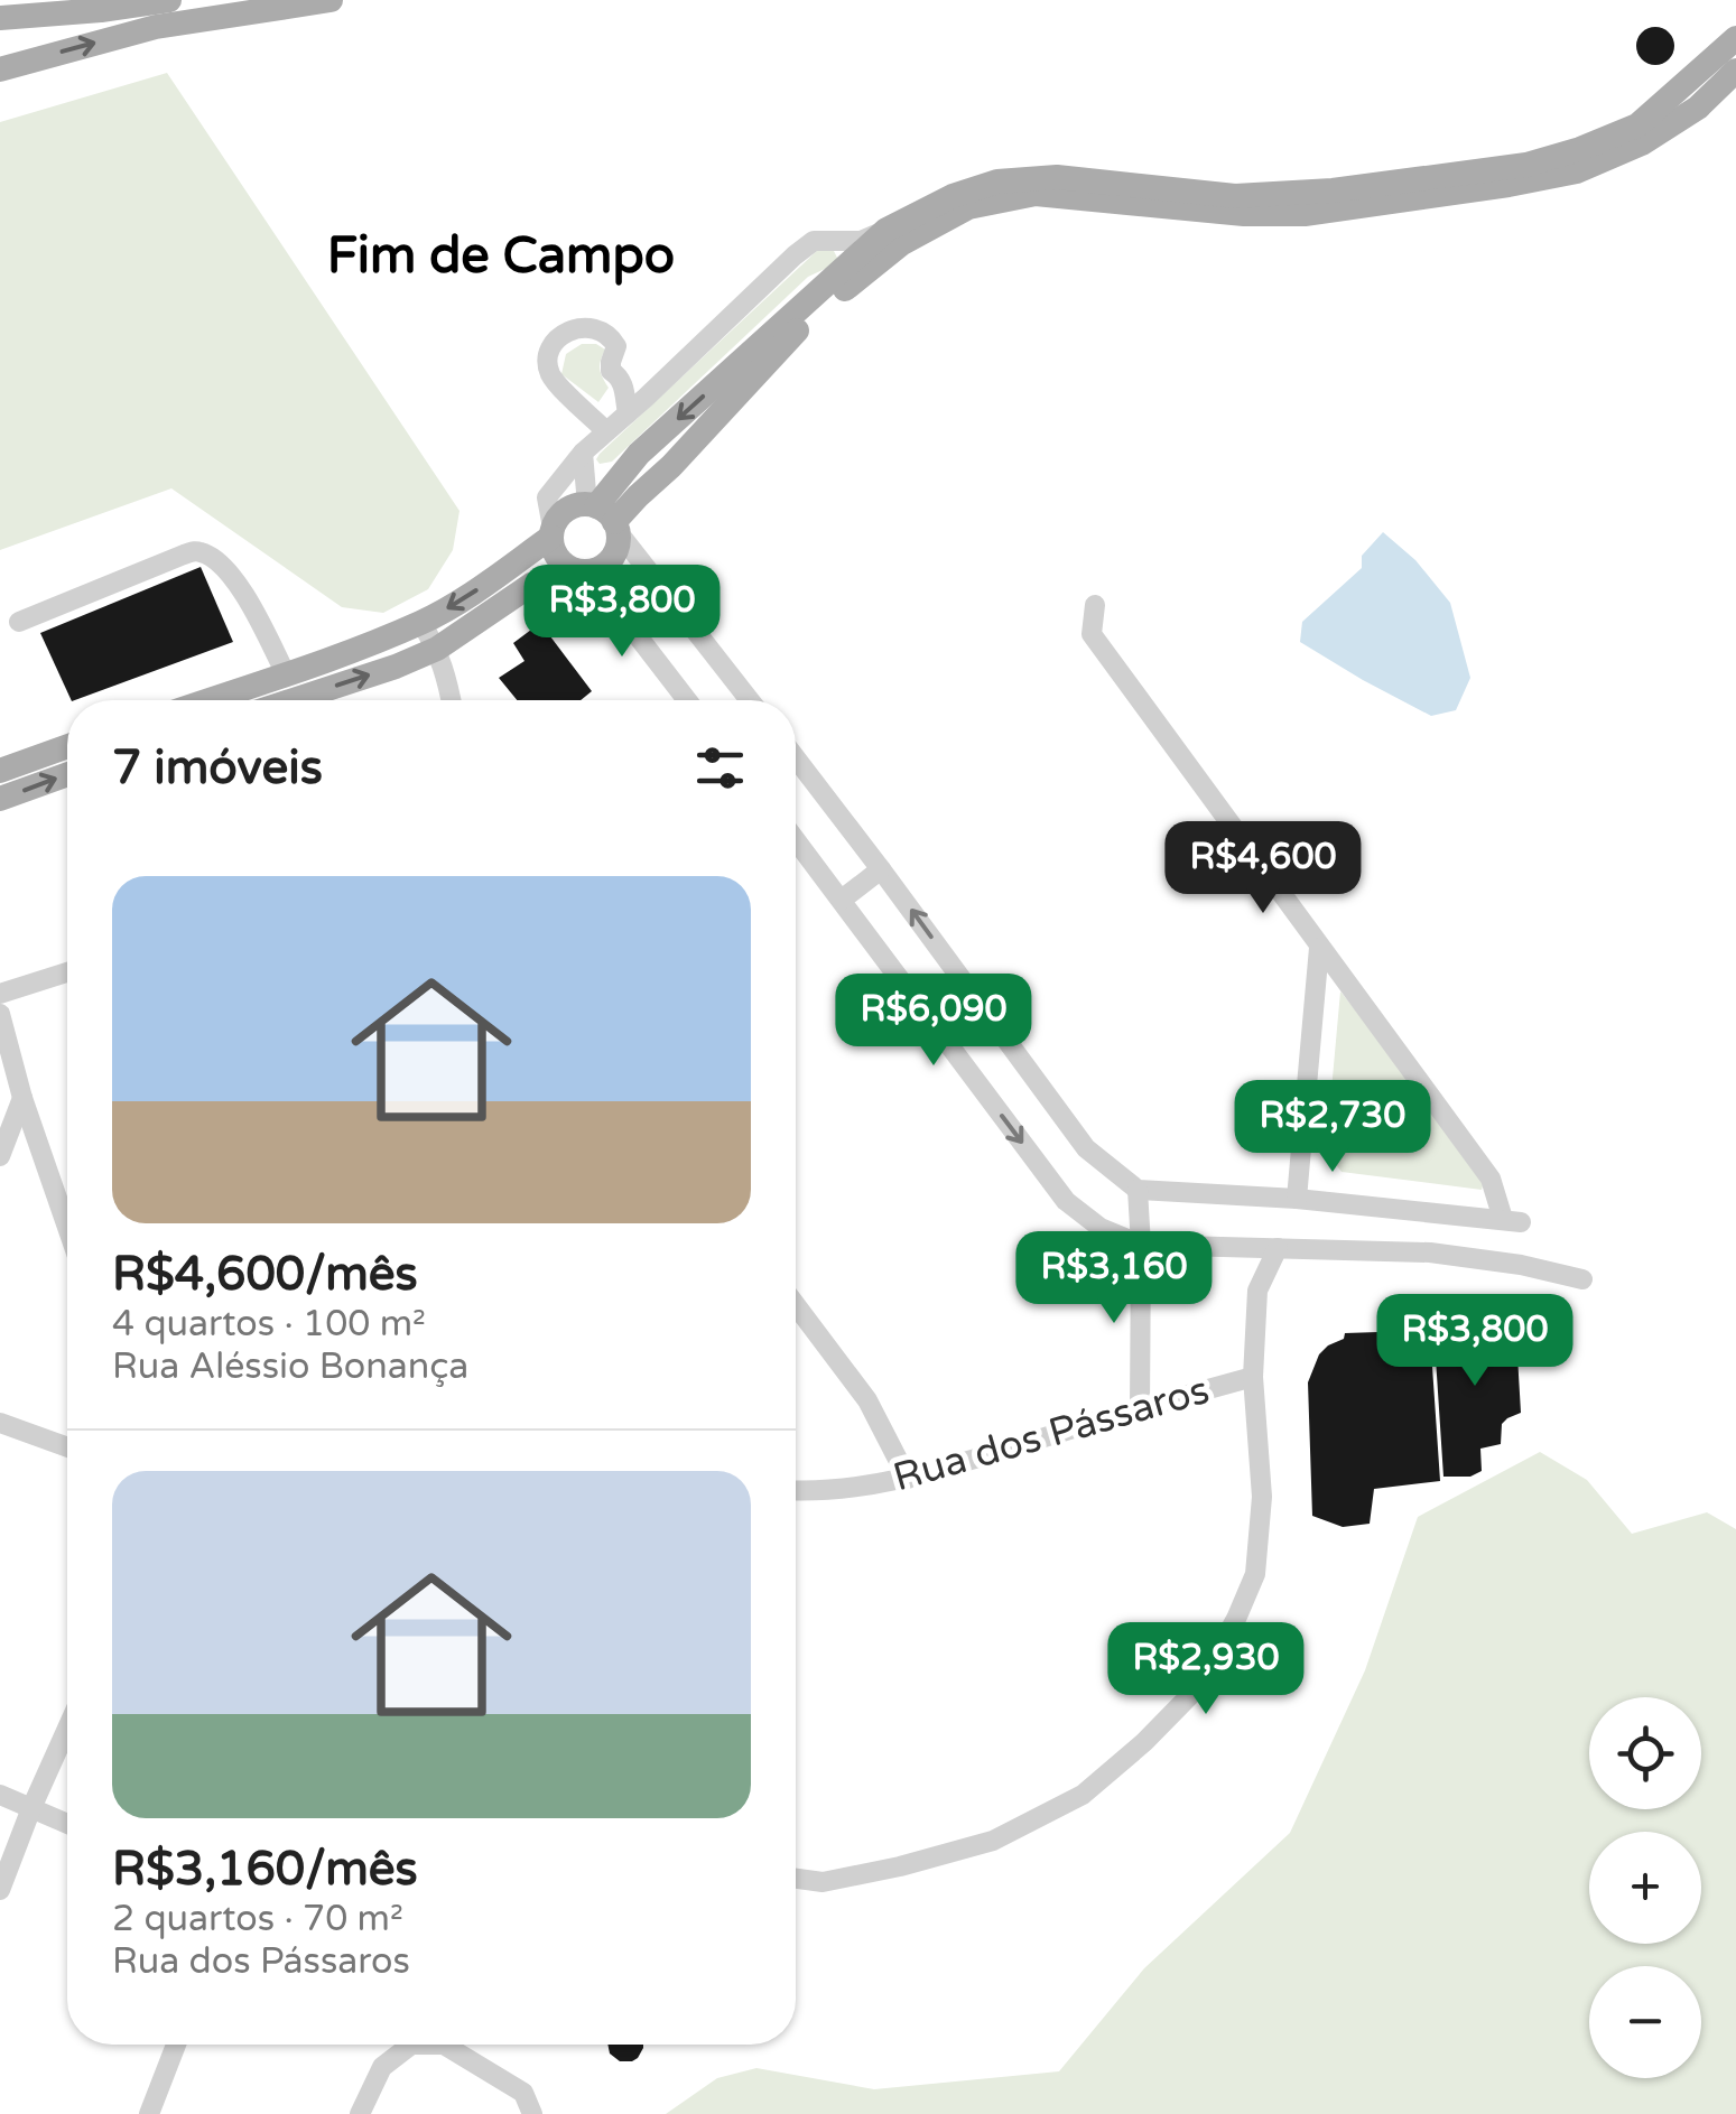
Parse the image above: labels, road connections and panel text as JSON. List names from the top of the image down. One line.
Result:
{"streets":{"street":["Rua dos Pássaros"]},"districts":["Fim de Campo"],"page":{"price":["R$3,800","R$4,600","R$6,090","R$2,730","R$3,160","R$3,800","R$2,930"],"heading":"7 imóveis","list":[{"name":"R$4,600/mês","note":"4 quartos · 100 m² · Rua Aléssio Bonança"},{"name":"R$3,160/mês","note":"2 quartos · 70 m² · Rua dos Pássaros"}],"map_buttons":["+","−"]}}
